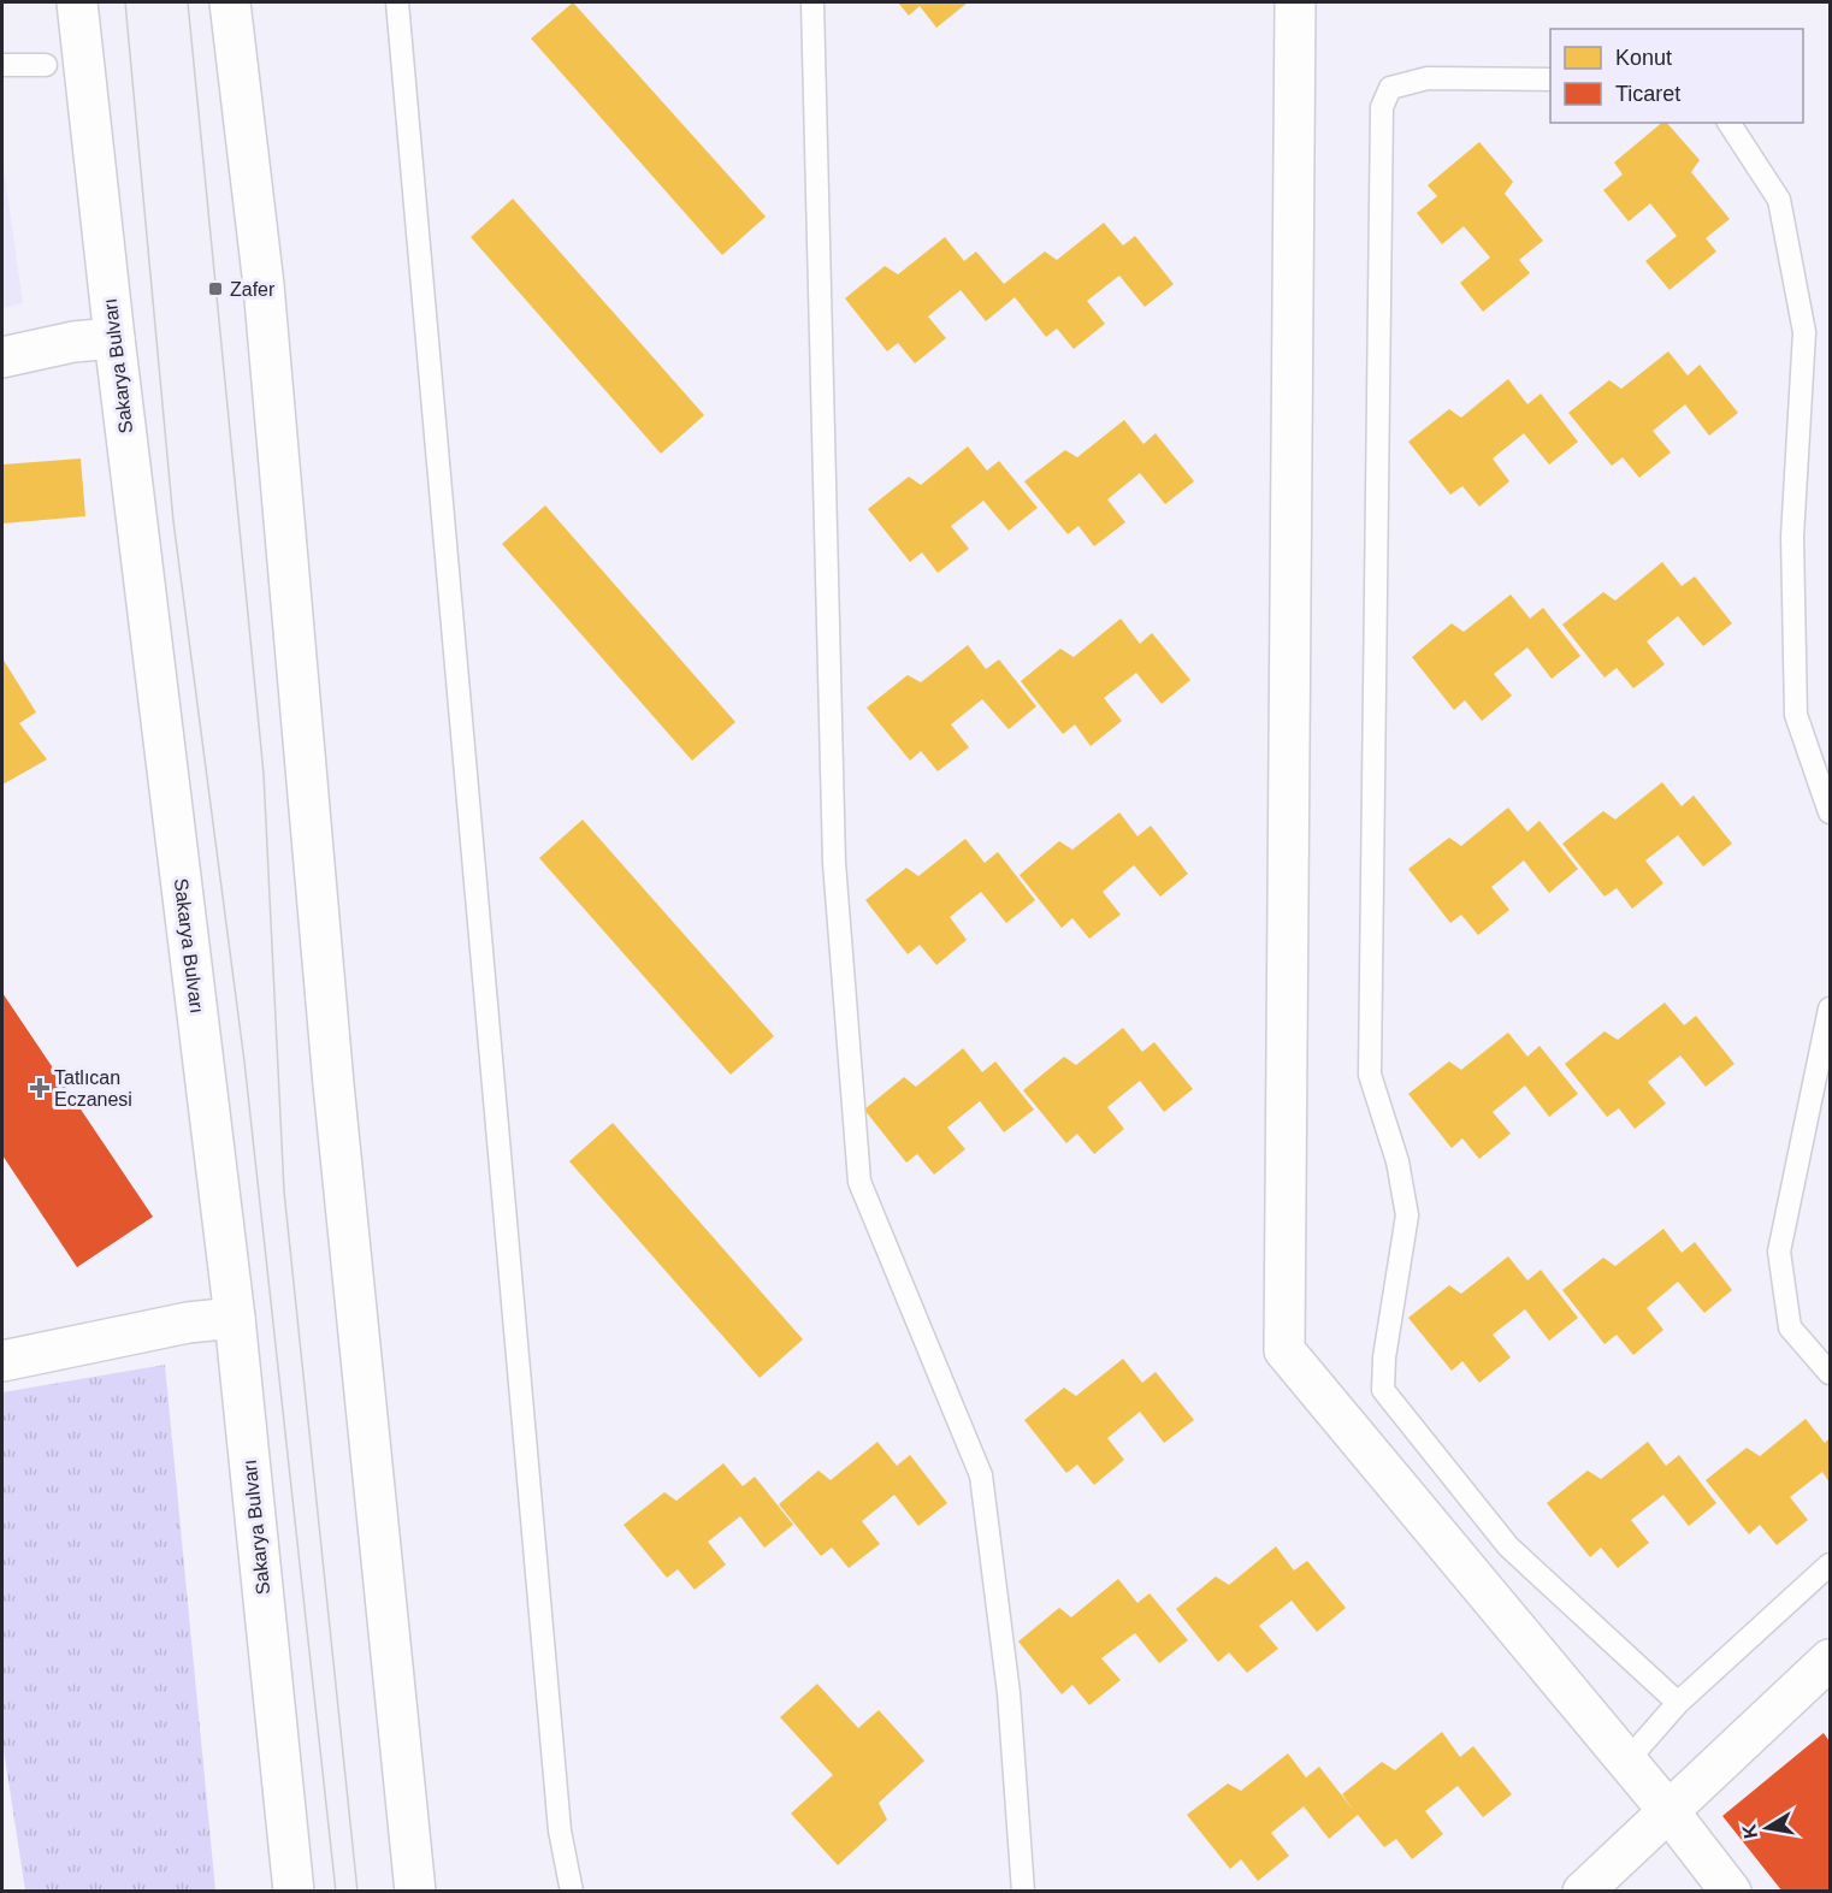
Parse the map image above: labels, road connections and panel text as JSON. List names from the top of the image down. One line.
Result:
{"streets":{"main road":["Sakarya Bulvarı"]},"places":{"transit":["Zafer"],"health":["Tatlıcan Eczanesi"]},"legend":["Konut","Ticaret"],"north":"left"}
